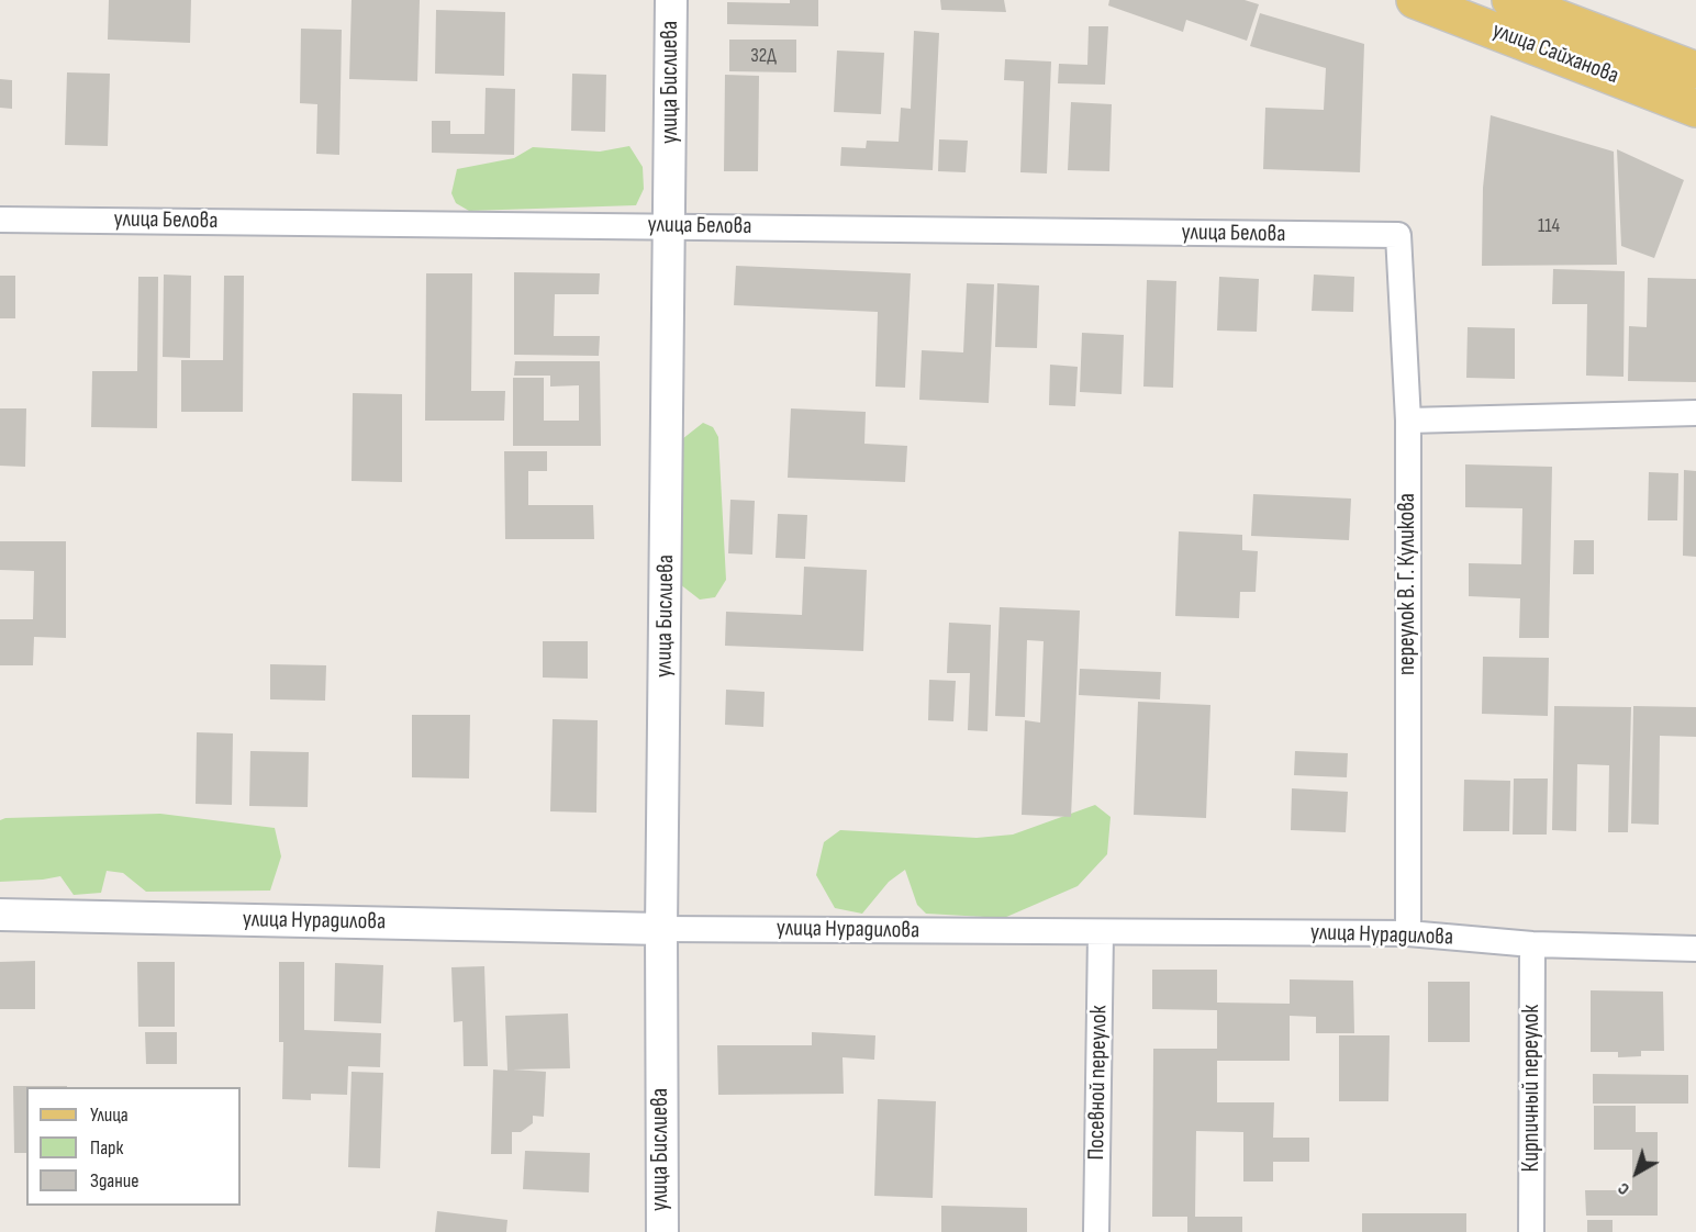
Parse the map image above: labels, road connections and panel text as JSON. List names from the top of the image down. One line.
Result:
{"streets":{"main road":["улица Сайханова"],"street":["улица Бислиева","улица Белова","переулок В. Г. Куликова","улица Нурадилова","Посевной переулок","Кирпичный переулок"]},"crossings":[["улица Бислиева","улица Белова"],["улица Бислиева","улица Нурадилова"],["улица Белова","переулок В. Г. Куликова"],["переулок В. Г. Куликова","улица Нурадилова"],["улица Нурадилова","Посевной переулок"],["улица Нурадилова","Кирпичный переулок"]],"house_numbers":["32Д","114"],"legend":["Улица","Парк","Здание"],"north":"bottom left"}
